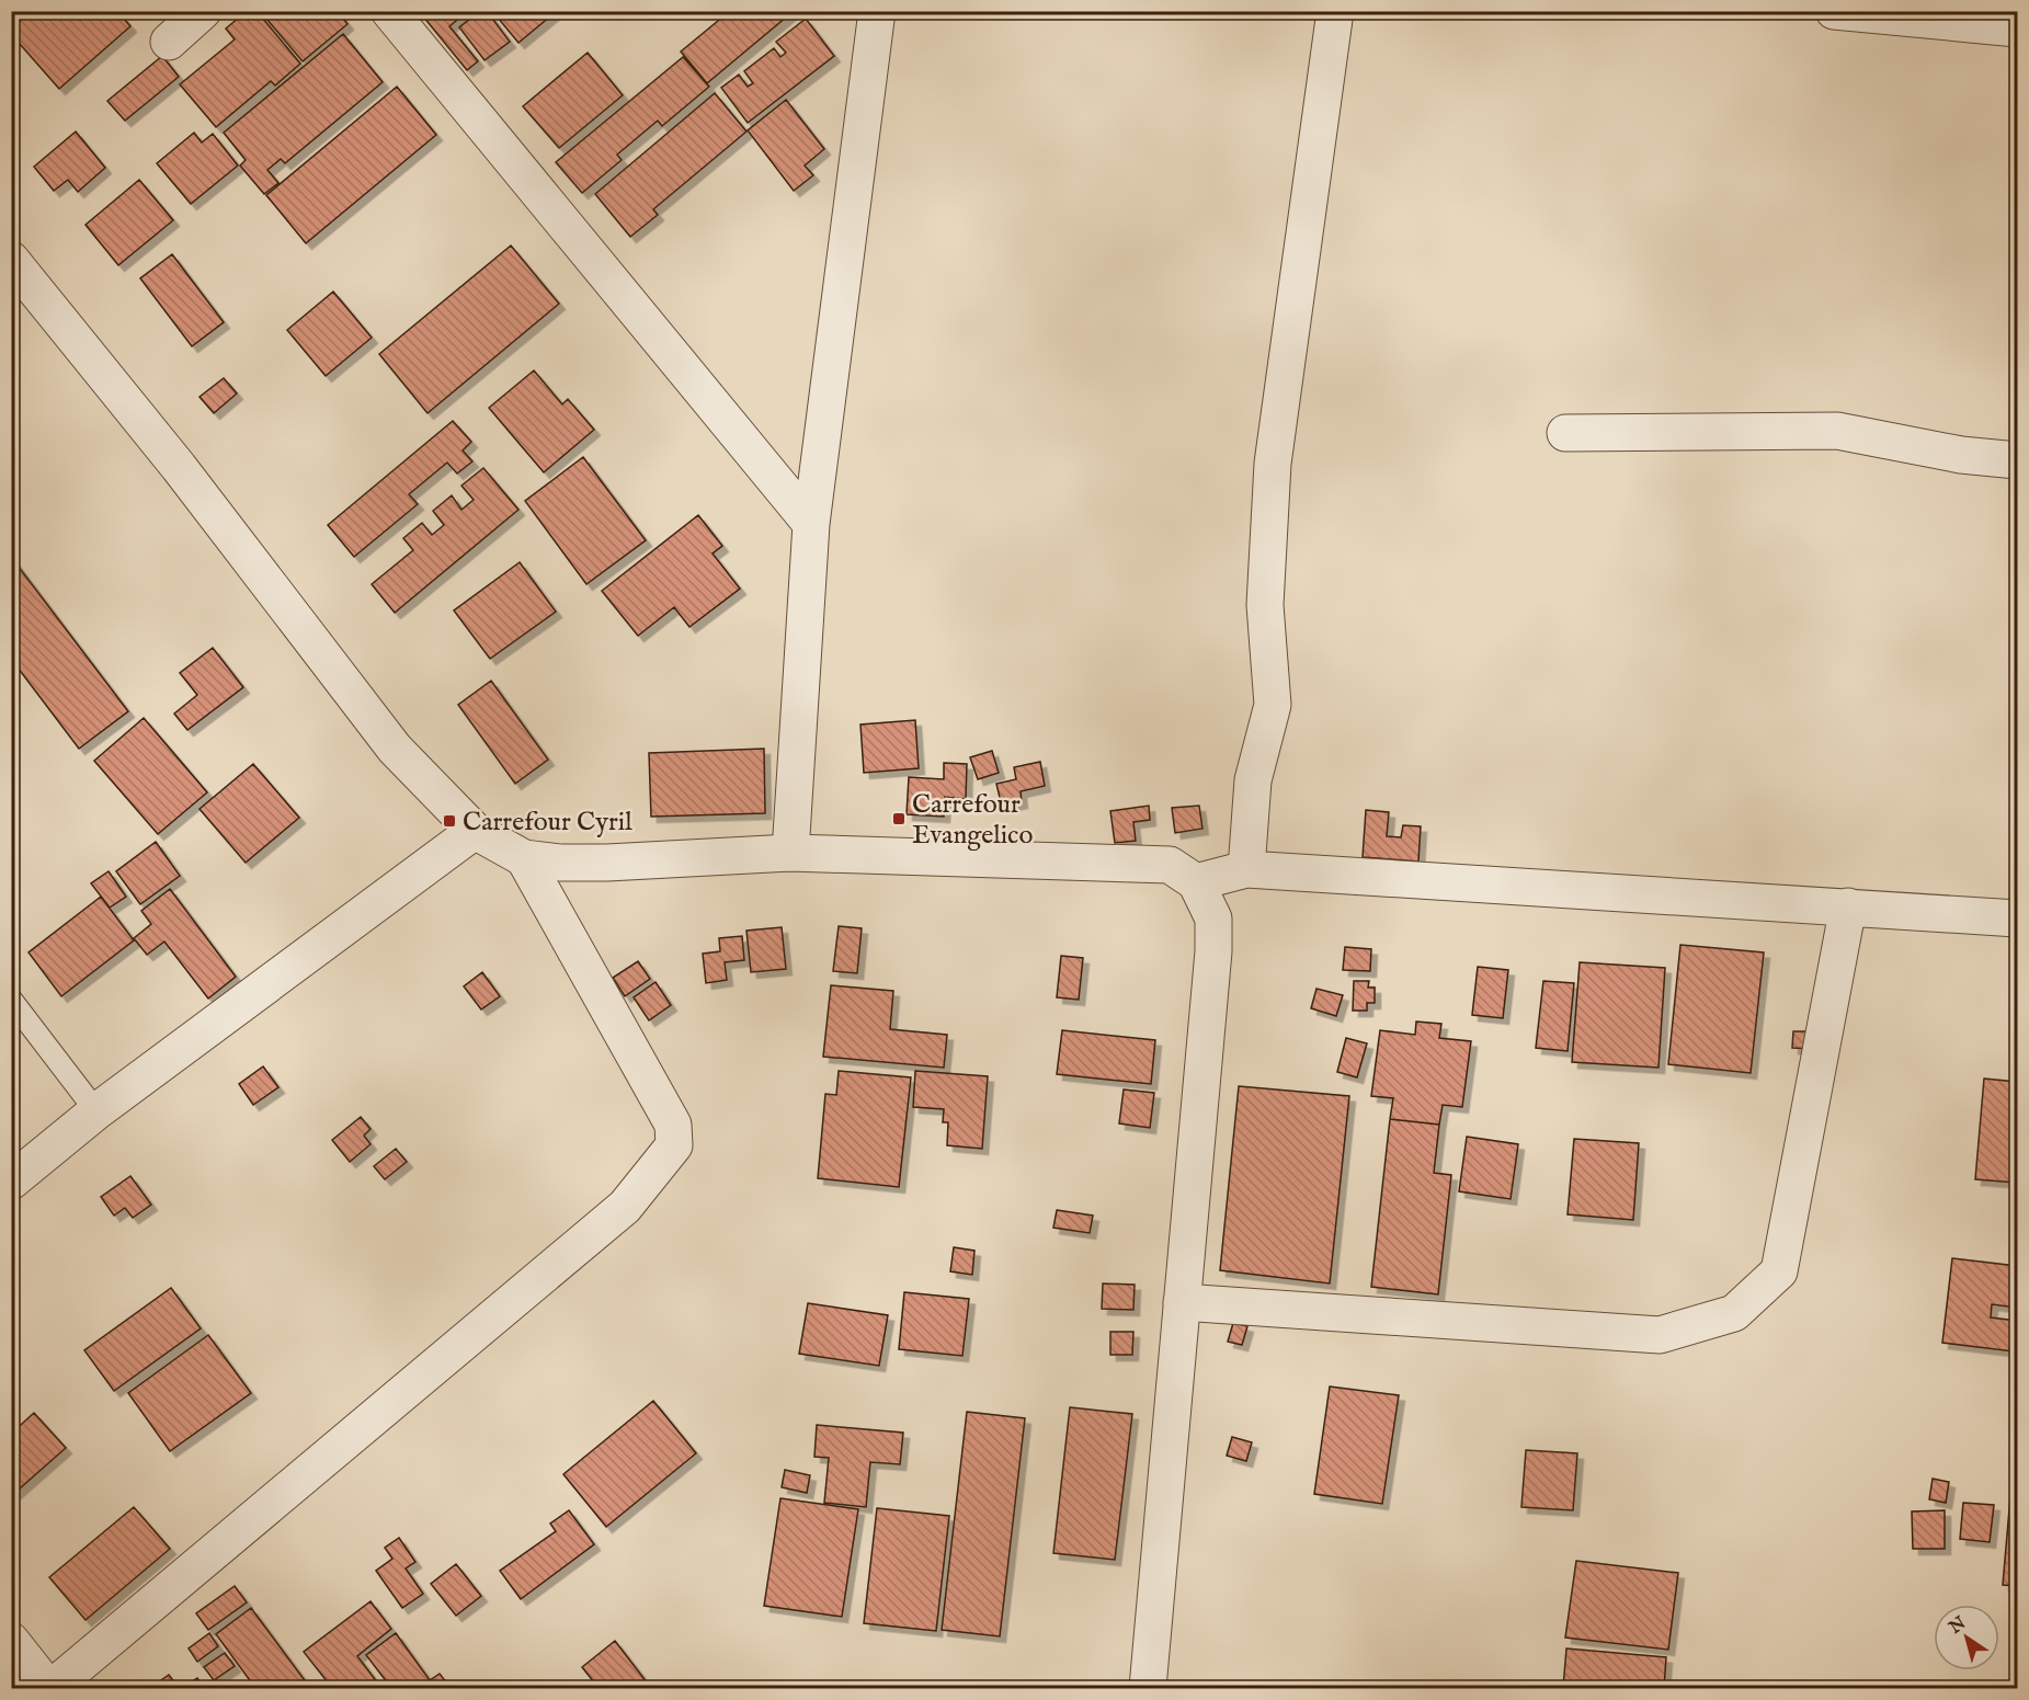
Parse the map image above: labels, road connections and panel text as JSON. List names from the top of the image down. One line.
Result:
{"places":{"transit":["Carrefour Evangelico","Carrefour Cyril"]},"north":"top left"}
